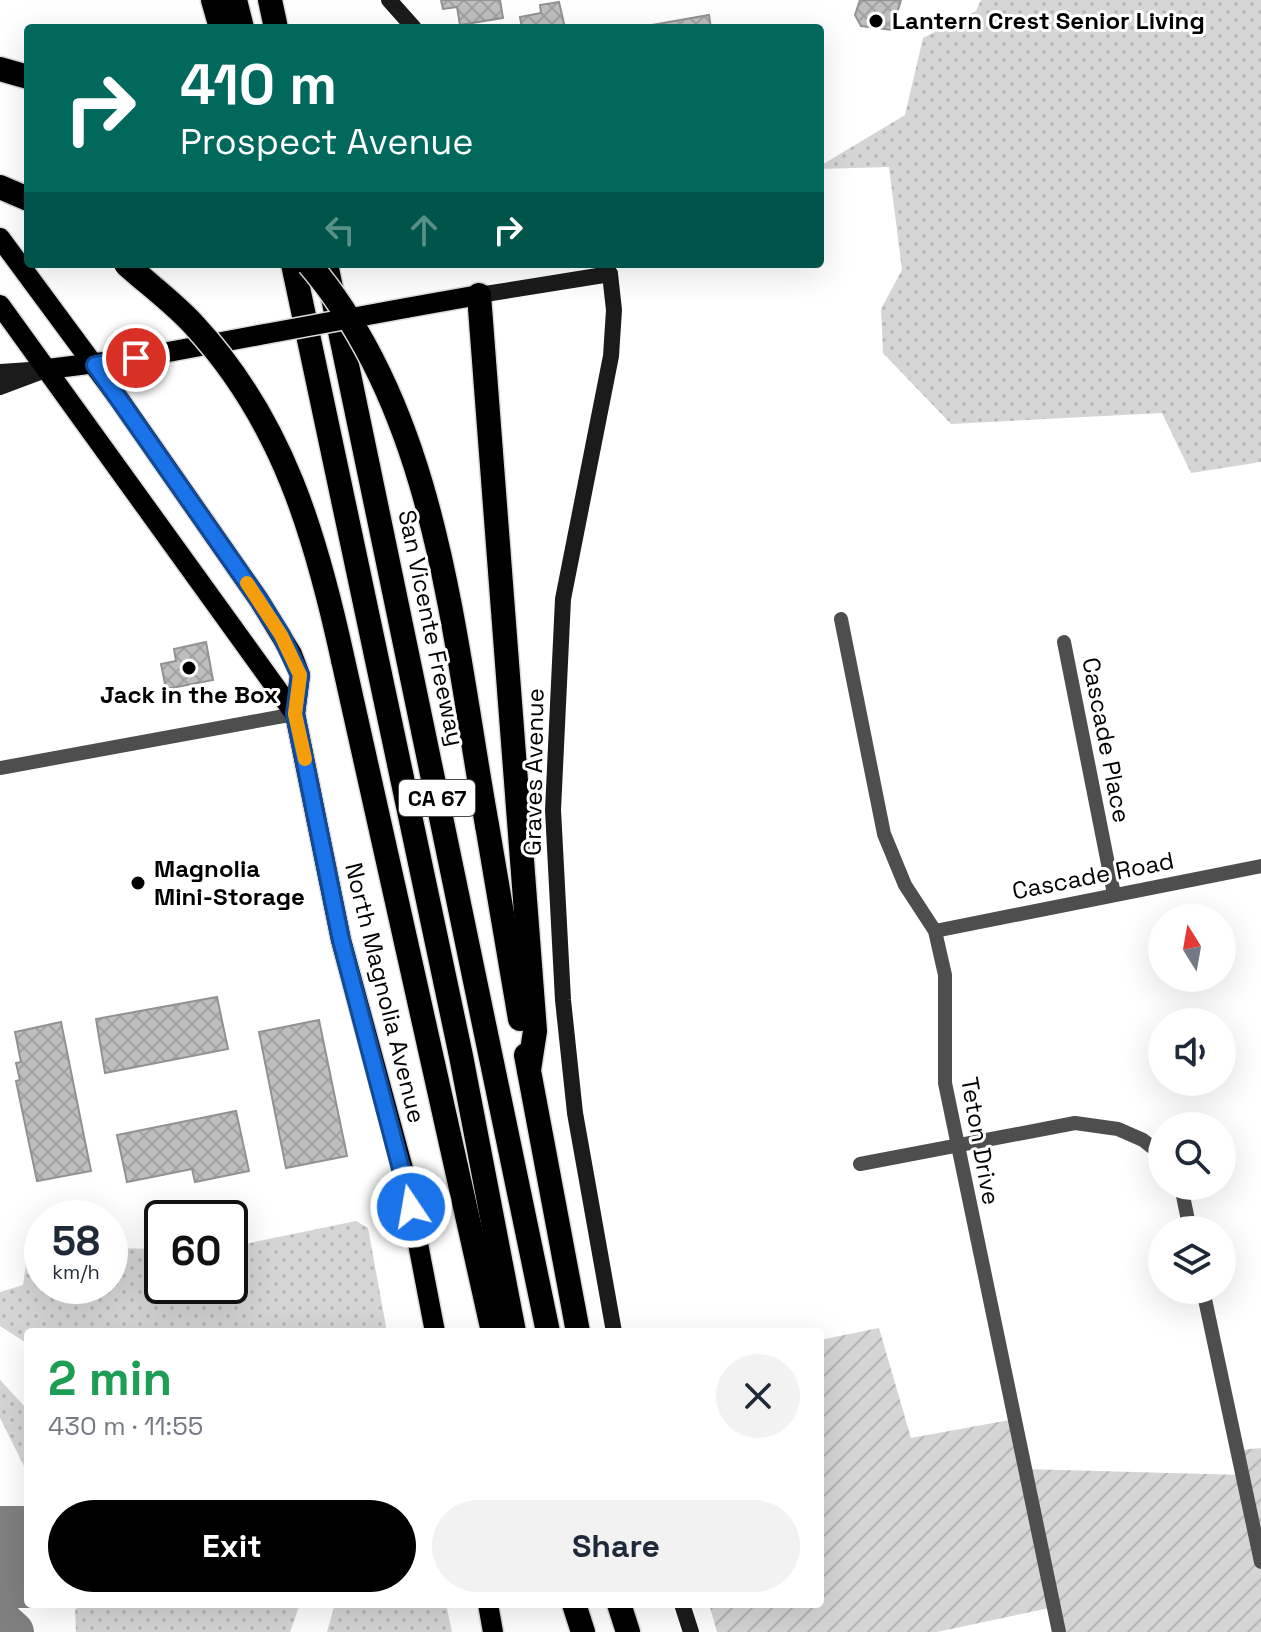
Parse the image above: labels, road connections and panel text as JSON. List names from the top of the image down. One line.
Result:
{"streets":{"highway":["San Vicente Freeway","CA 67"],"main road":["Graves Avenue","North Magnolia Avenue"],"street":["Cascade Place","Cascade Road","Teton Drive"]},"crossings":[["Cascade Place","Cascade Road"],["Cascade Road","Teton Drive"]],"places":["Lantern Crest Senior Living","Jack in the Box","Magnolia Mini-Storage"],"north":"top","page":{"turn":["410 m","Prospect Avenue"],"speed":"58 km/h","limit":"60","heading":["2 min","430 m · 11:55"],"buttons":["Exit","Share"]}}
